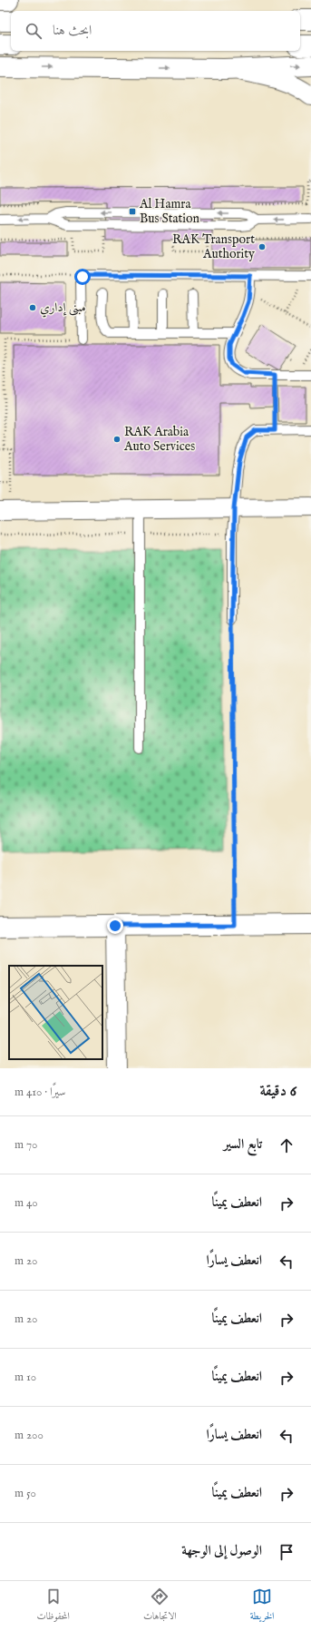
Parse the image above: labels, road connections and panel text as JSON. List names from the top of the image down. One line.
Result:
{"places":{"transit":["Al Hamra Bus Station"],"other":["RAK Transport Authority","مبنى إداري","RAK Arabia Auto Services"]},"page":{"search":"ابحث هنا","heading":["6 دقيقة","سيرًا · 410 m"],"list":[["تابع السير","70 m"],["انعطف يمينًا","40 m"],["انعطف يسارًا","20 m"],["انعطف يمينًا","20 m"],["انعطف يمينًا","10 m"],["انعطف يسارًا","200 m"],["انعطف يمينًا","50 m"],"الوصول إلى الوجهة"],"nav":["الخريطة","الاتجاهات","المحفوظات"]}}
